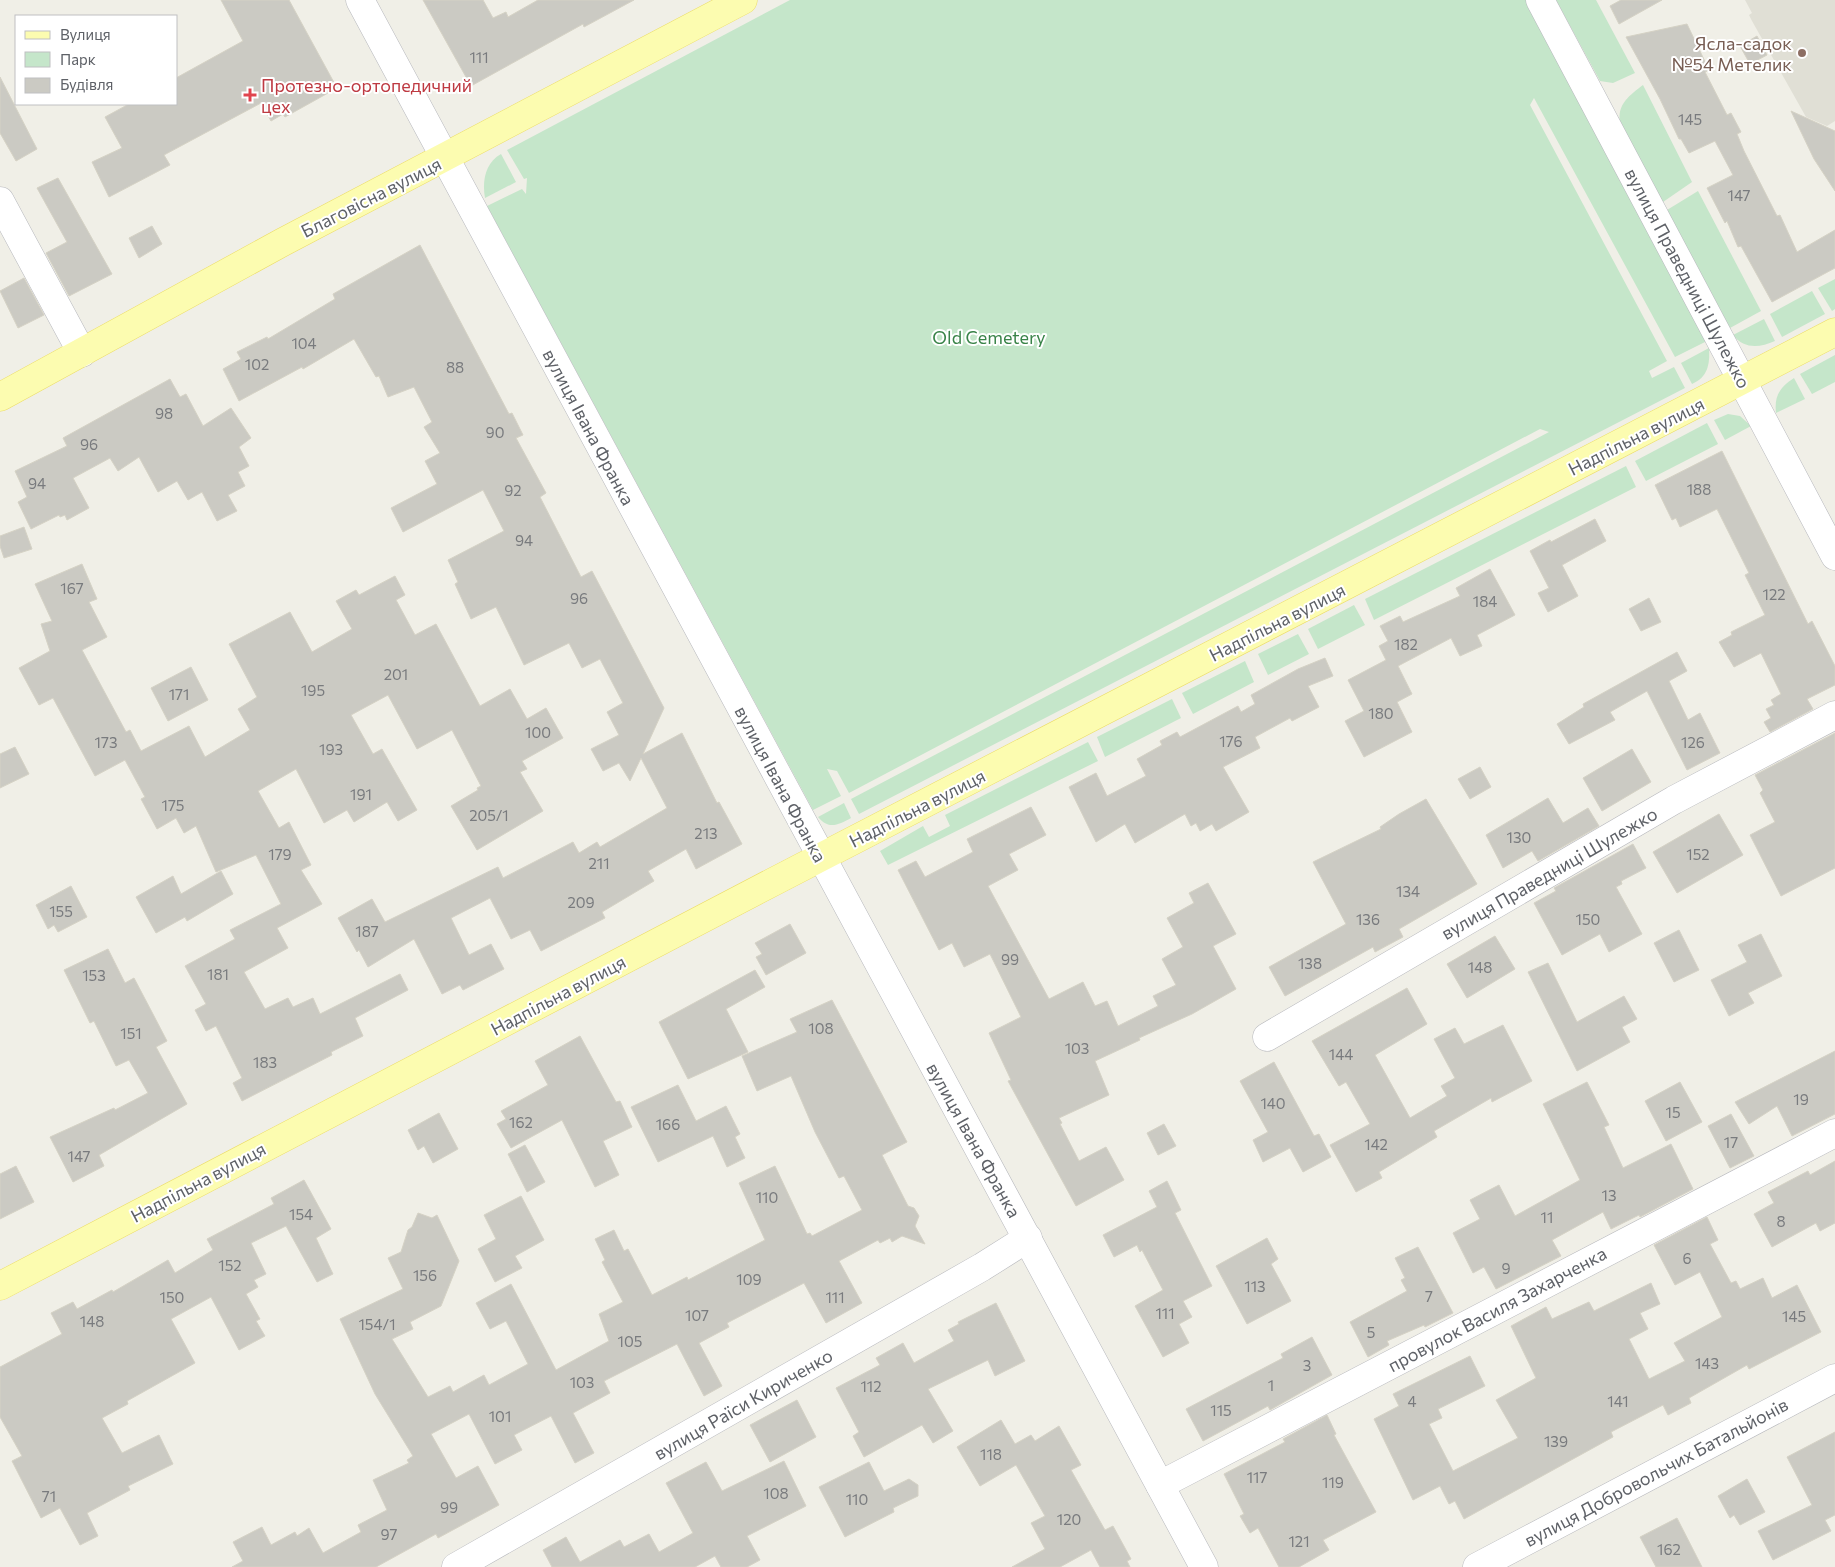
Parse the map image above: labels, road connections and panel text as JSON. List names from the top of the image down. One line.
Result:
{"streets":{"main road":["Благовісна вулиця","Надпільна вулиця"],"street":["вулиця Праведниці Шулежко","вулиця Івана Франка","провулок Василя Захарченка","вулиця Раїси Кириченко","вулиця Добровольчих Батальйонів"]},"crossings":[["Благовісна вулиця","вулиця Івана Франка"],["вулиця Праведниці Шулежко","Надпільна вулиця"],["вулиця Івана Франка","Надпільна вулиця"],["вулиця Івана Франка","провулок Василя Захарченка"],["вулиця Івана Франка","вулиця Раїси Кириченко"]],"parks":["Old Cemetery"],"places":{"other":["Ясла-садок №54 Метелик"],"health":["Протезно-ортопедичний цех"]},"house_numbers":["111","145","147","104","102","88","98","90","96","94","188","92","94","167","122","96","184","182","201","195","171","180","100","176","173","126","193","191","175","205/1","213","130","179","152","211","134","209","155","136","150","187","99","138","148","181","153","108","151","103","144","183","19","140","15","162","166","17","142","147","13","110","154","11","8","6","152","9","156","109","113","7","150","111","111","107","145","148","154/1","5","105","143","3","103","1","112","4","141","115","101","139","118","117","119","108","71","110","99","120","97","121","162"],"legend":["Вулиця","Парк","Будівля"]}
